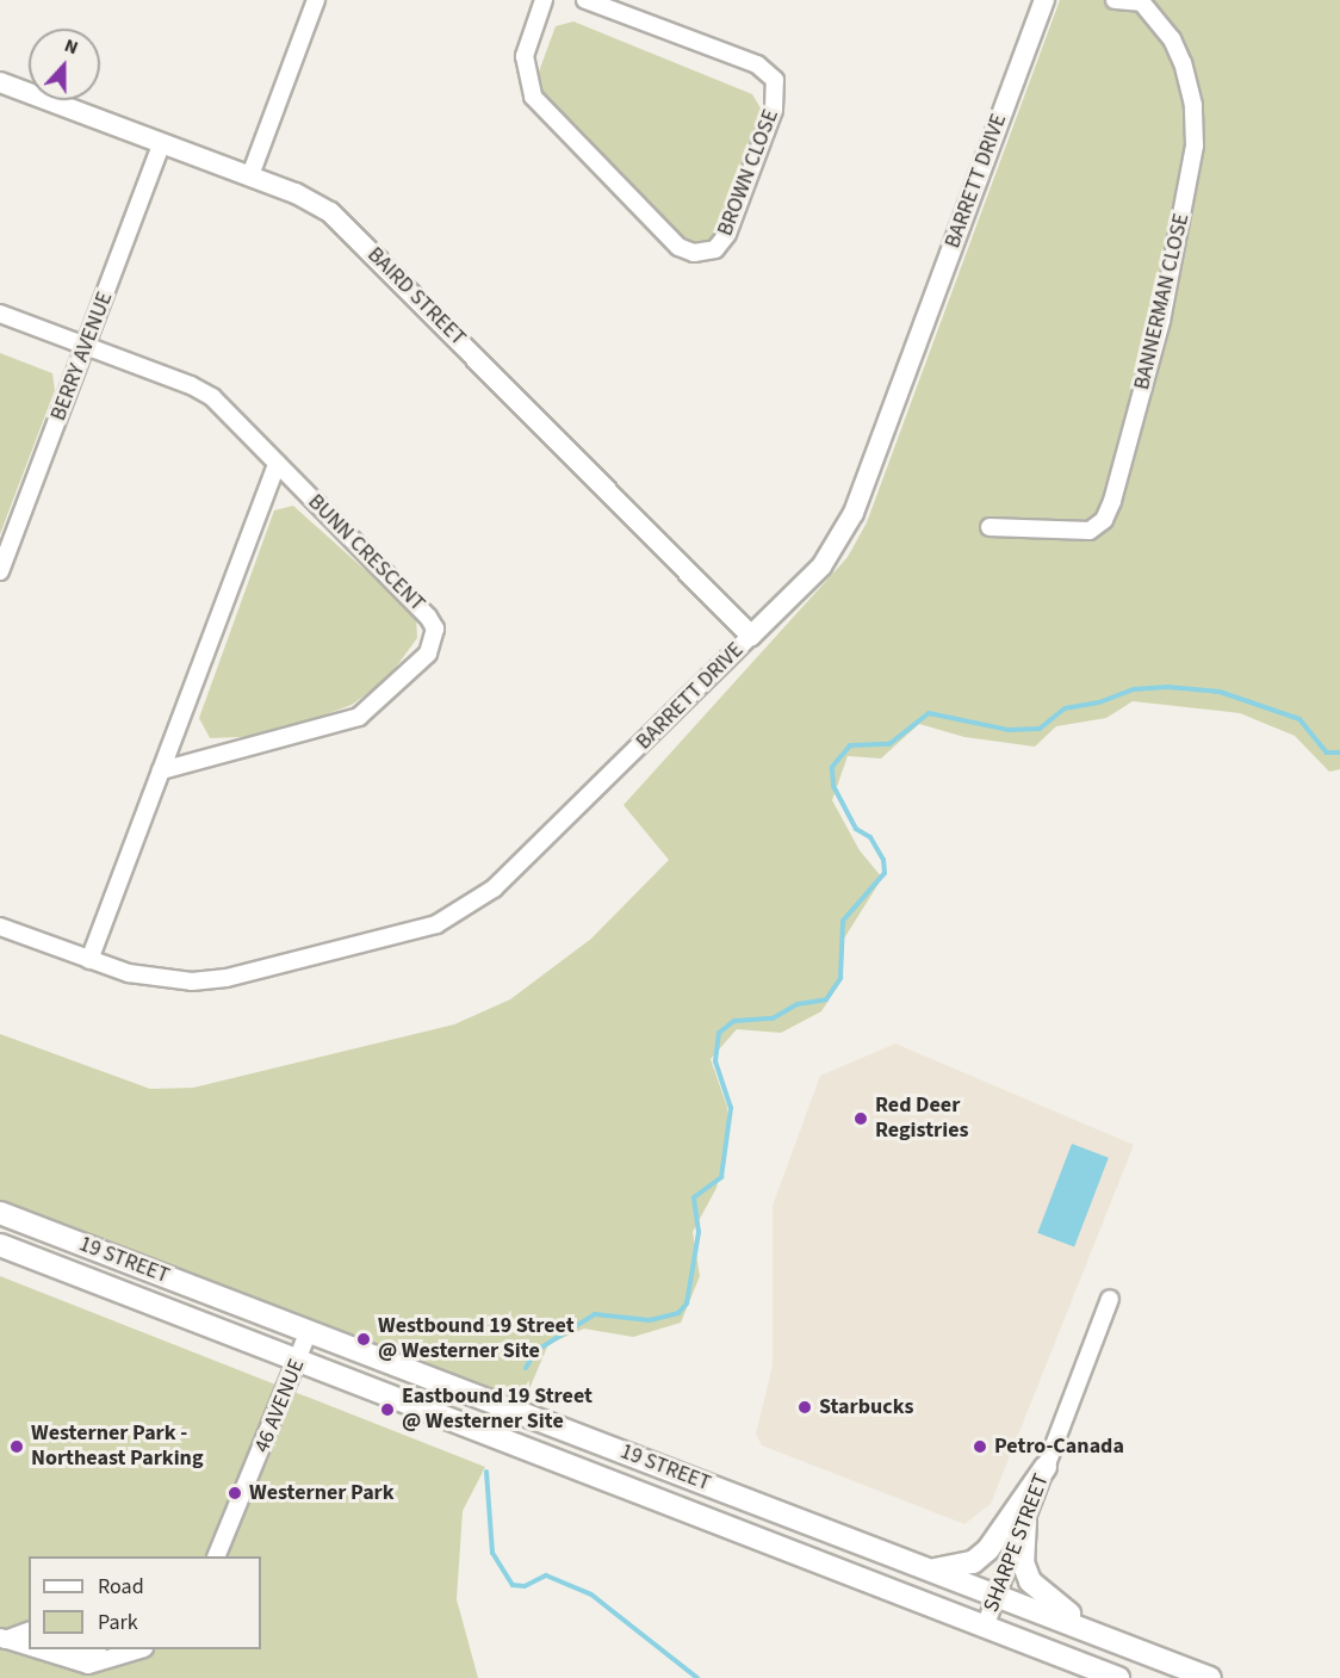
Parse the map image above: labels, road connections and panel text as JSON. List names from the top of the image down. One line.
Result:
{"streets":{"main road":["19 STREET"],"street":["BROWN CLOSE","BARRETT DRIVE","BAIRD STREET","BANNERMAN CLOSE","BERRY AVENUE","BUNN CRESCENT","46 AVENUE","SHARPE STREET"]},"crossings":[["BARRETT DRIVE","BAIRD STREET"],["BAIRD STREET","BERRY AVENUE"],["BERRY AVENUE","BUNN CRESCENT"],["19 STREET","46 AVENUE"],["19 STREET","SHARPE STREET"]],"places":["Red Deer Registries","Westbound 19 Street @ Westerner Site","Starbucks","Eastbound 19 Street @ Westerner Site","Westerner Park - Northeast Parking","Petro-Canada","Westerner Park"],"legend":["Road","Park"],"north":"top"}
